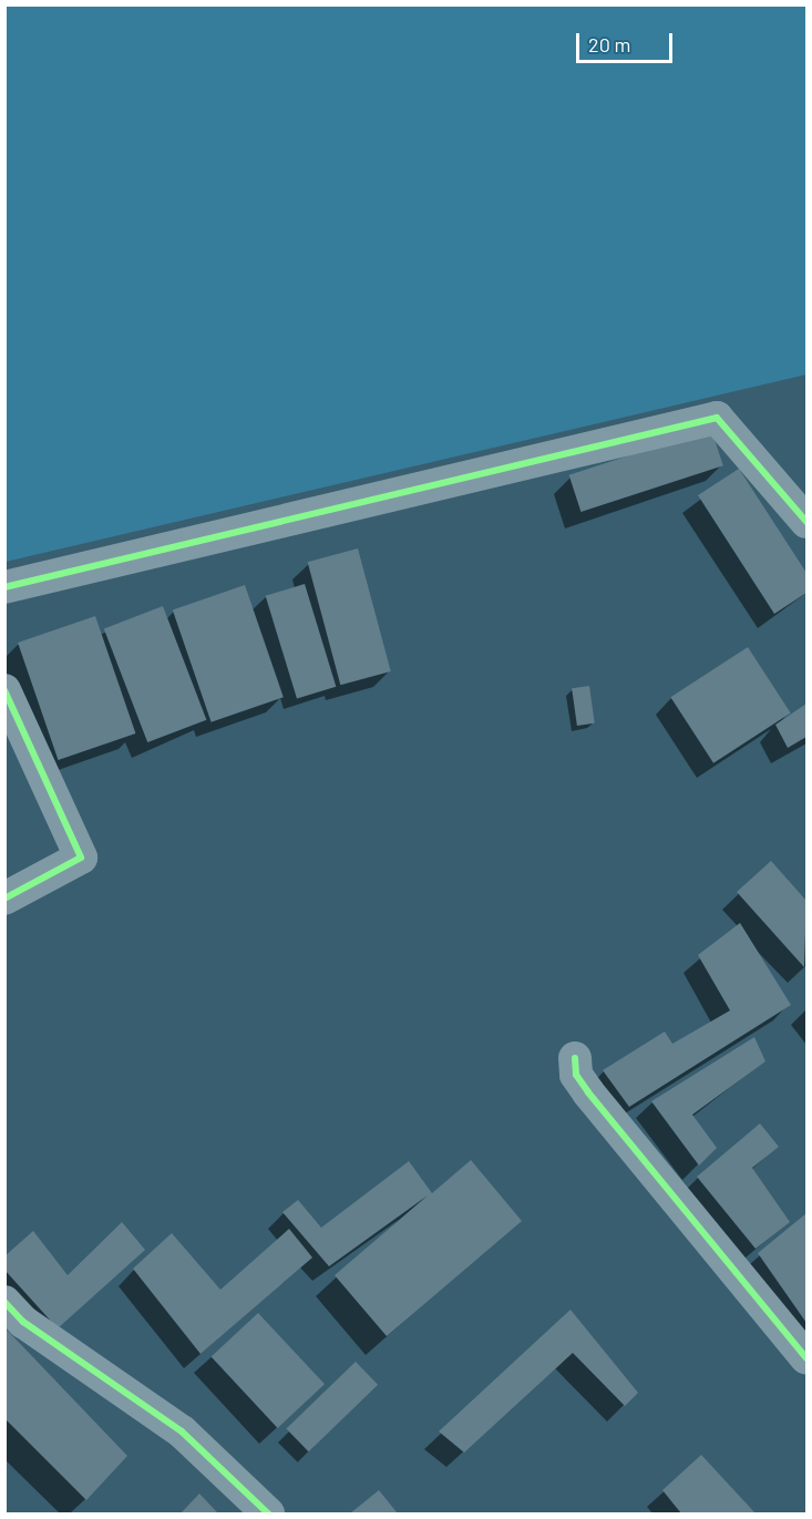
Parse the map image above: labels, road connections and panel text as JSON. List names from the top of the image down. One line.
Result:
{"scale_bar":"20 m"}
